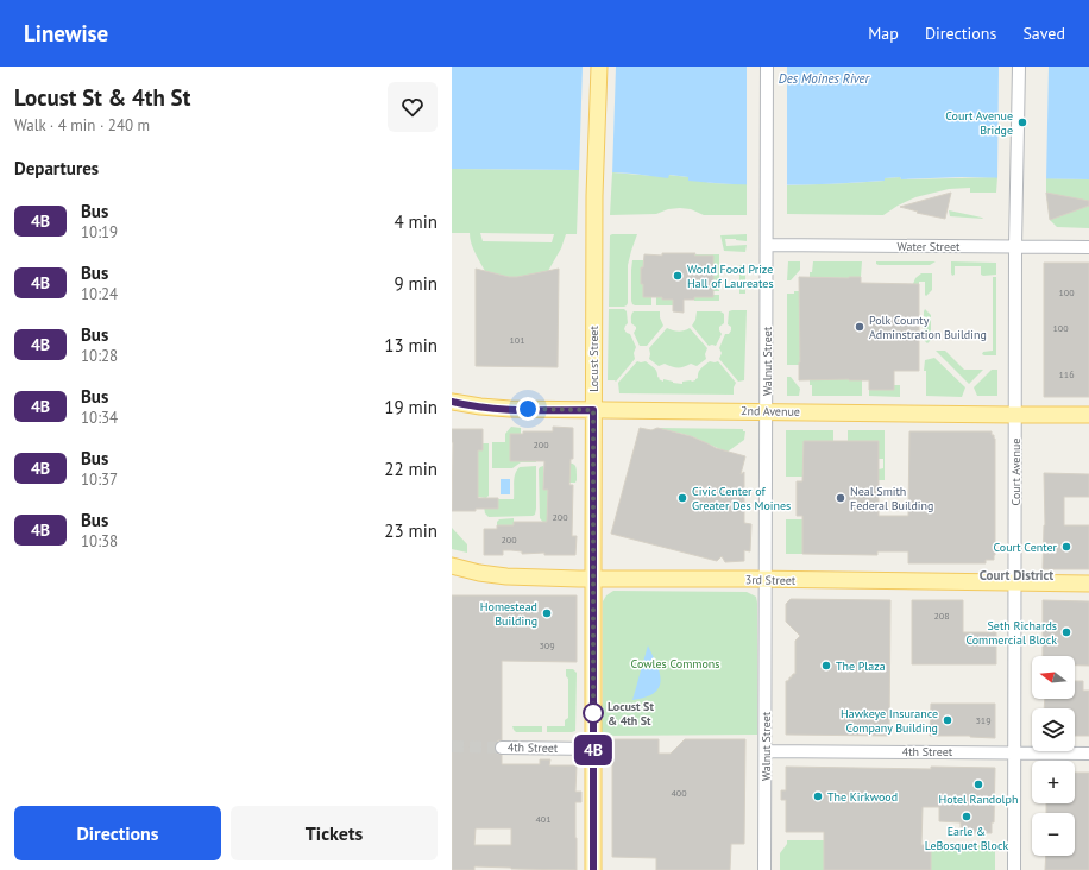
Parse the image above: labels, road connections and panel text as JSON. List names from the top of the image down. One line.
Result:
{"streets":{"main road":["Locust Street","2nd Avenue","3rd Street"],"street":["Water Street","Walnut Street","Court Avenue","4th Street"]},"crossings":[["Water Street","Walnut Street"],["Water Street","Court Avenue"],["Locust Street","2nd Avenue"],["Locust Street","3rd Street"],["Locust Street","4th Street"],["Walnut Street","2nd Avenue"],["Walnut Street","3rd Street"],["Walnut Street","4th Street"],["2nd Avenue","Court Avenue"],["Court Avenue","3rd Street"],["Court Avenue","4th Street"]],"districts":["Court District"],"water":["Des Moines River"],"parks":["Cowles Commons"],"places":["Court Avenue Bridge","World Food Prize Hall of Laureates","Polk County Adminstration Building","Civic Center of Greater Des Moines","Neal Smith Federal Building","Court Center","Homestead Building","Seth Richards Commercial Block","The Plaza","Locust St & 4th St","Hawkeye Insurance Company Building","Hotel Randolph","The Kirkwood","Earle & LeBosquet Block"],"lines":["bus line 4B"],"house_numbers":["100","100","101","116","200","200","200","208","309","319","400","401"],"north":"left","page":{"header":"Linewise","nav":["Map","Directions","Saved"],"heading":[["Locust St & 4th St","Walk · 4 min · 240 m"],"Departures"],"on_map":"4B","list":[{"mark":"4B","name":"Bus","note":"10:19","value":"4 min"},{"mark":"4B","name":"Bus","note":"10:24","value":"9 min"},{"mark":"4B","name":"Bus","note":"10:28","value":"13 min"},{"mark":"4B","name":"Bus","note":"10:34","value":"19 min"},{"mark":"4B","name":"Bus","note":"10:37","value":"22 min"},{"mark":"4B","name":"Bus","note":"10:38","value":"23 min"}],"map_buttons":["+","−"],"buttons":["Directions","Tickets"]}}
